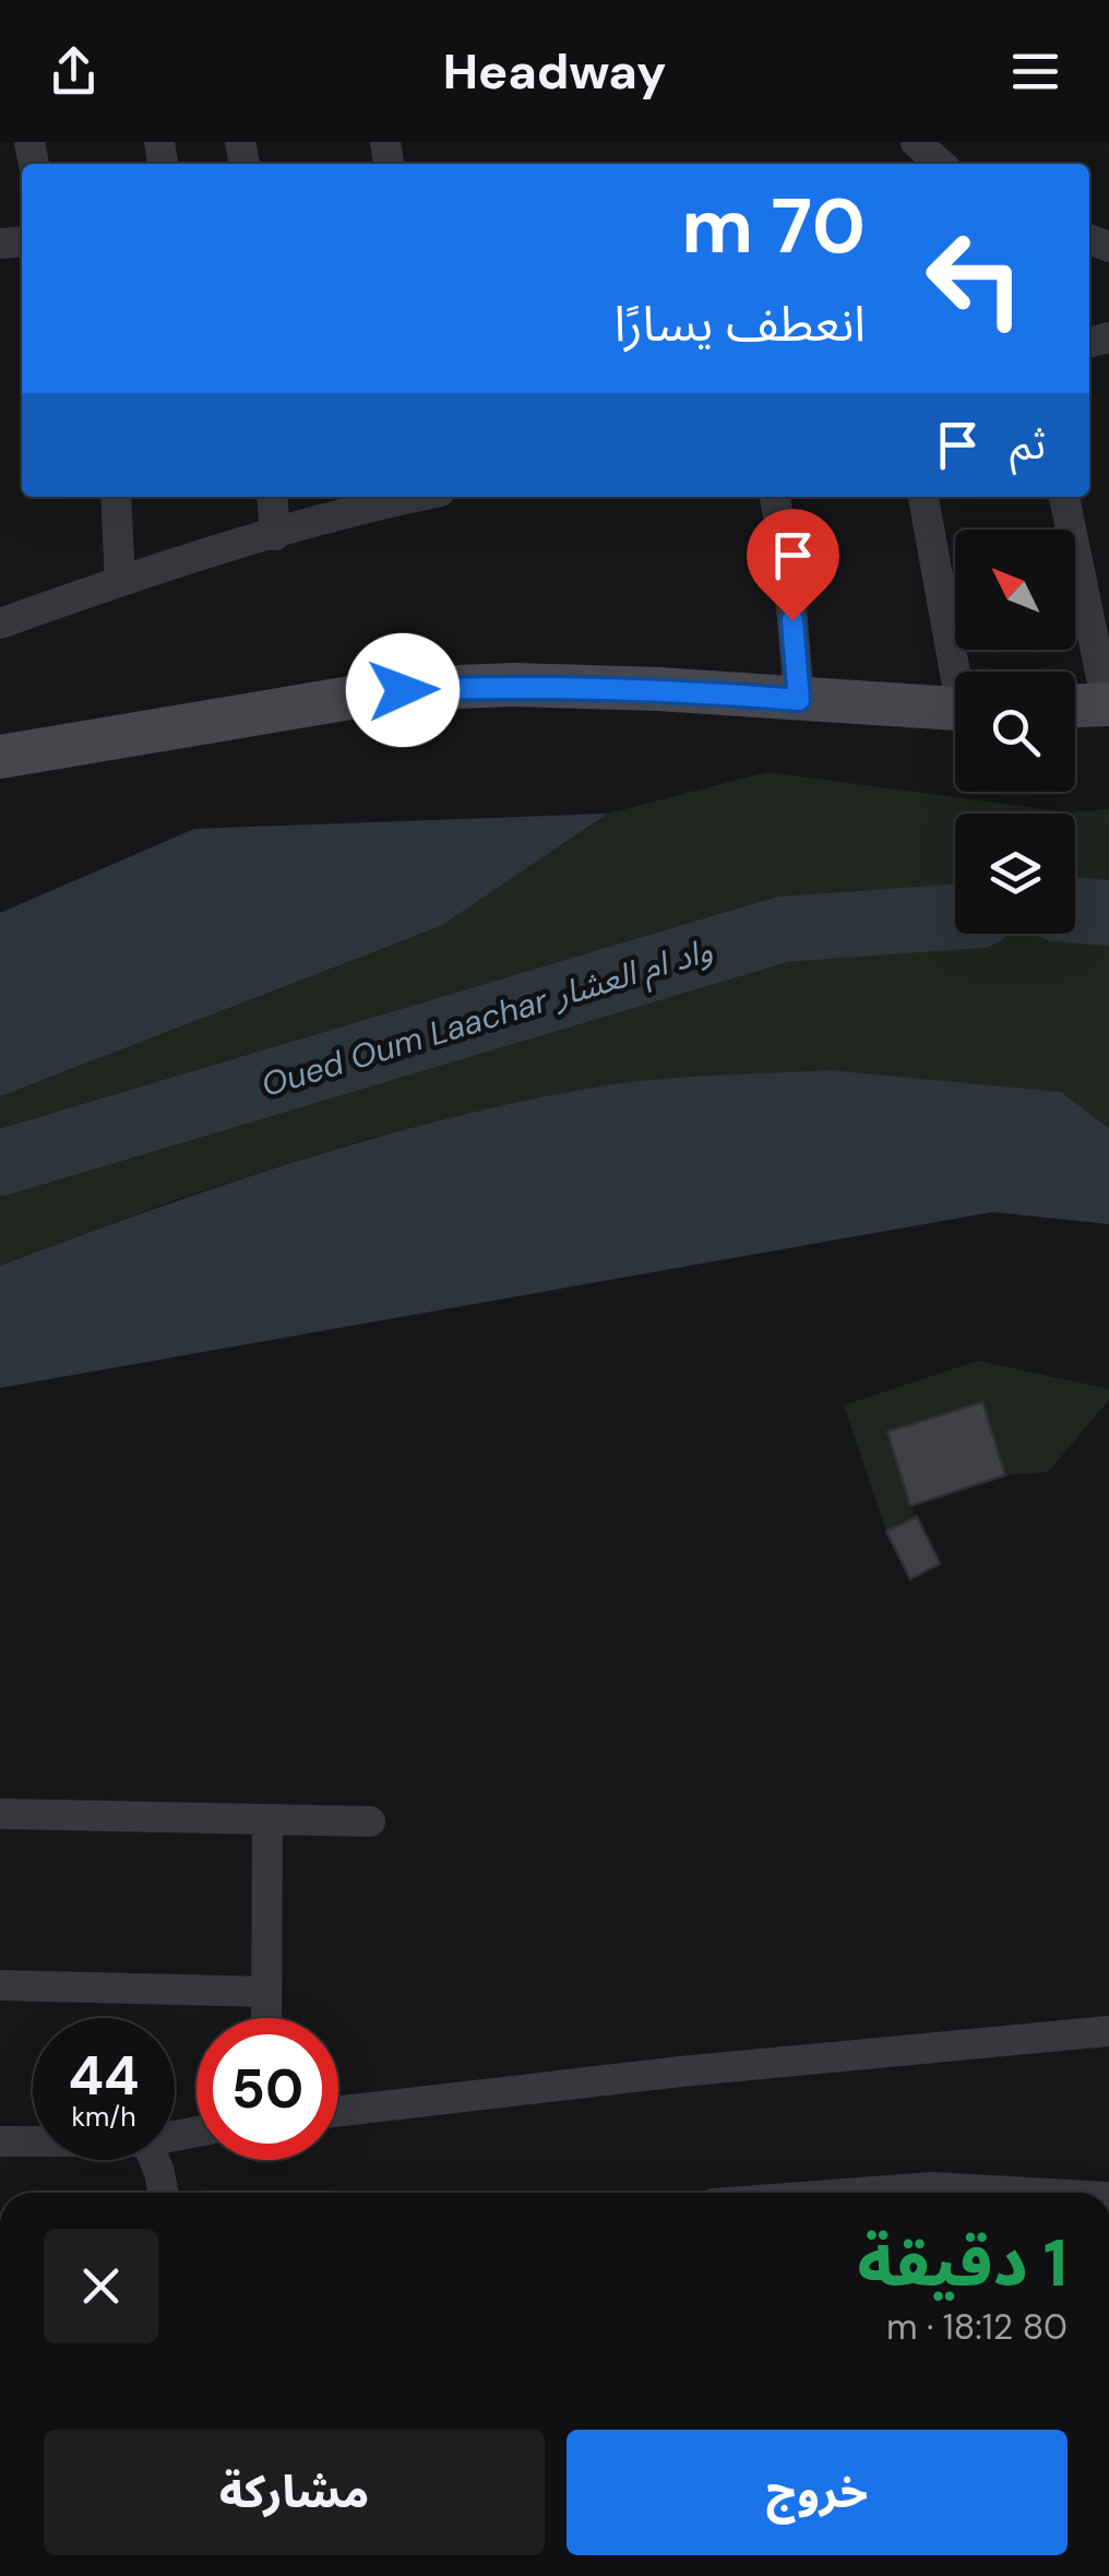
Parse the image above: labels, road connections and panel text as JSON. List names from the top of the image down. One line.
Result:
{"water":["Oued Oum Laachar واد ام العشار"],"north":"top left","page":{"header":"Headway","turn":["70 m","انعطف يسارًا"],"then":"ثم","speed":"44 km/h","limit":"50","heading":["1 دقيقة","80 m · 18:12"],"buttons":["خروج","مشاركة"]}}
